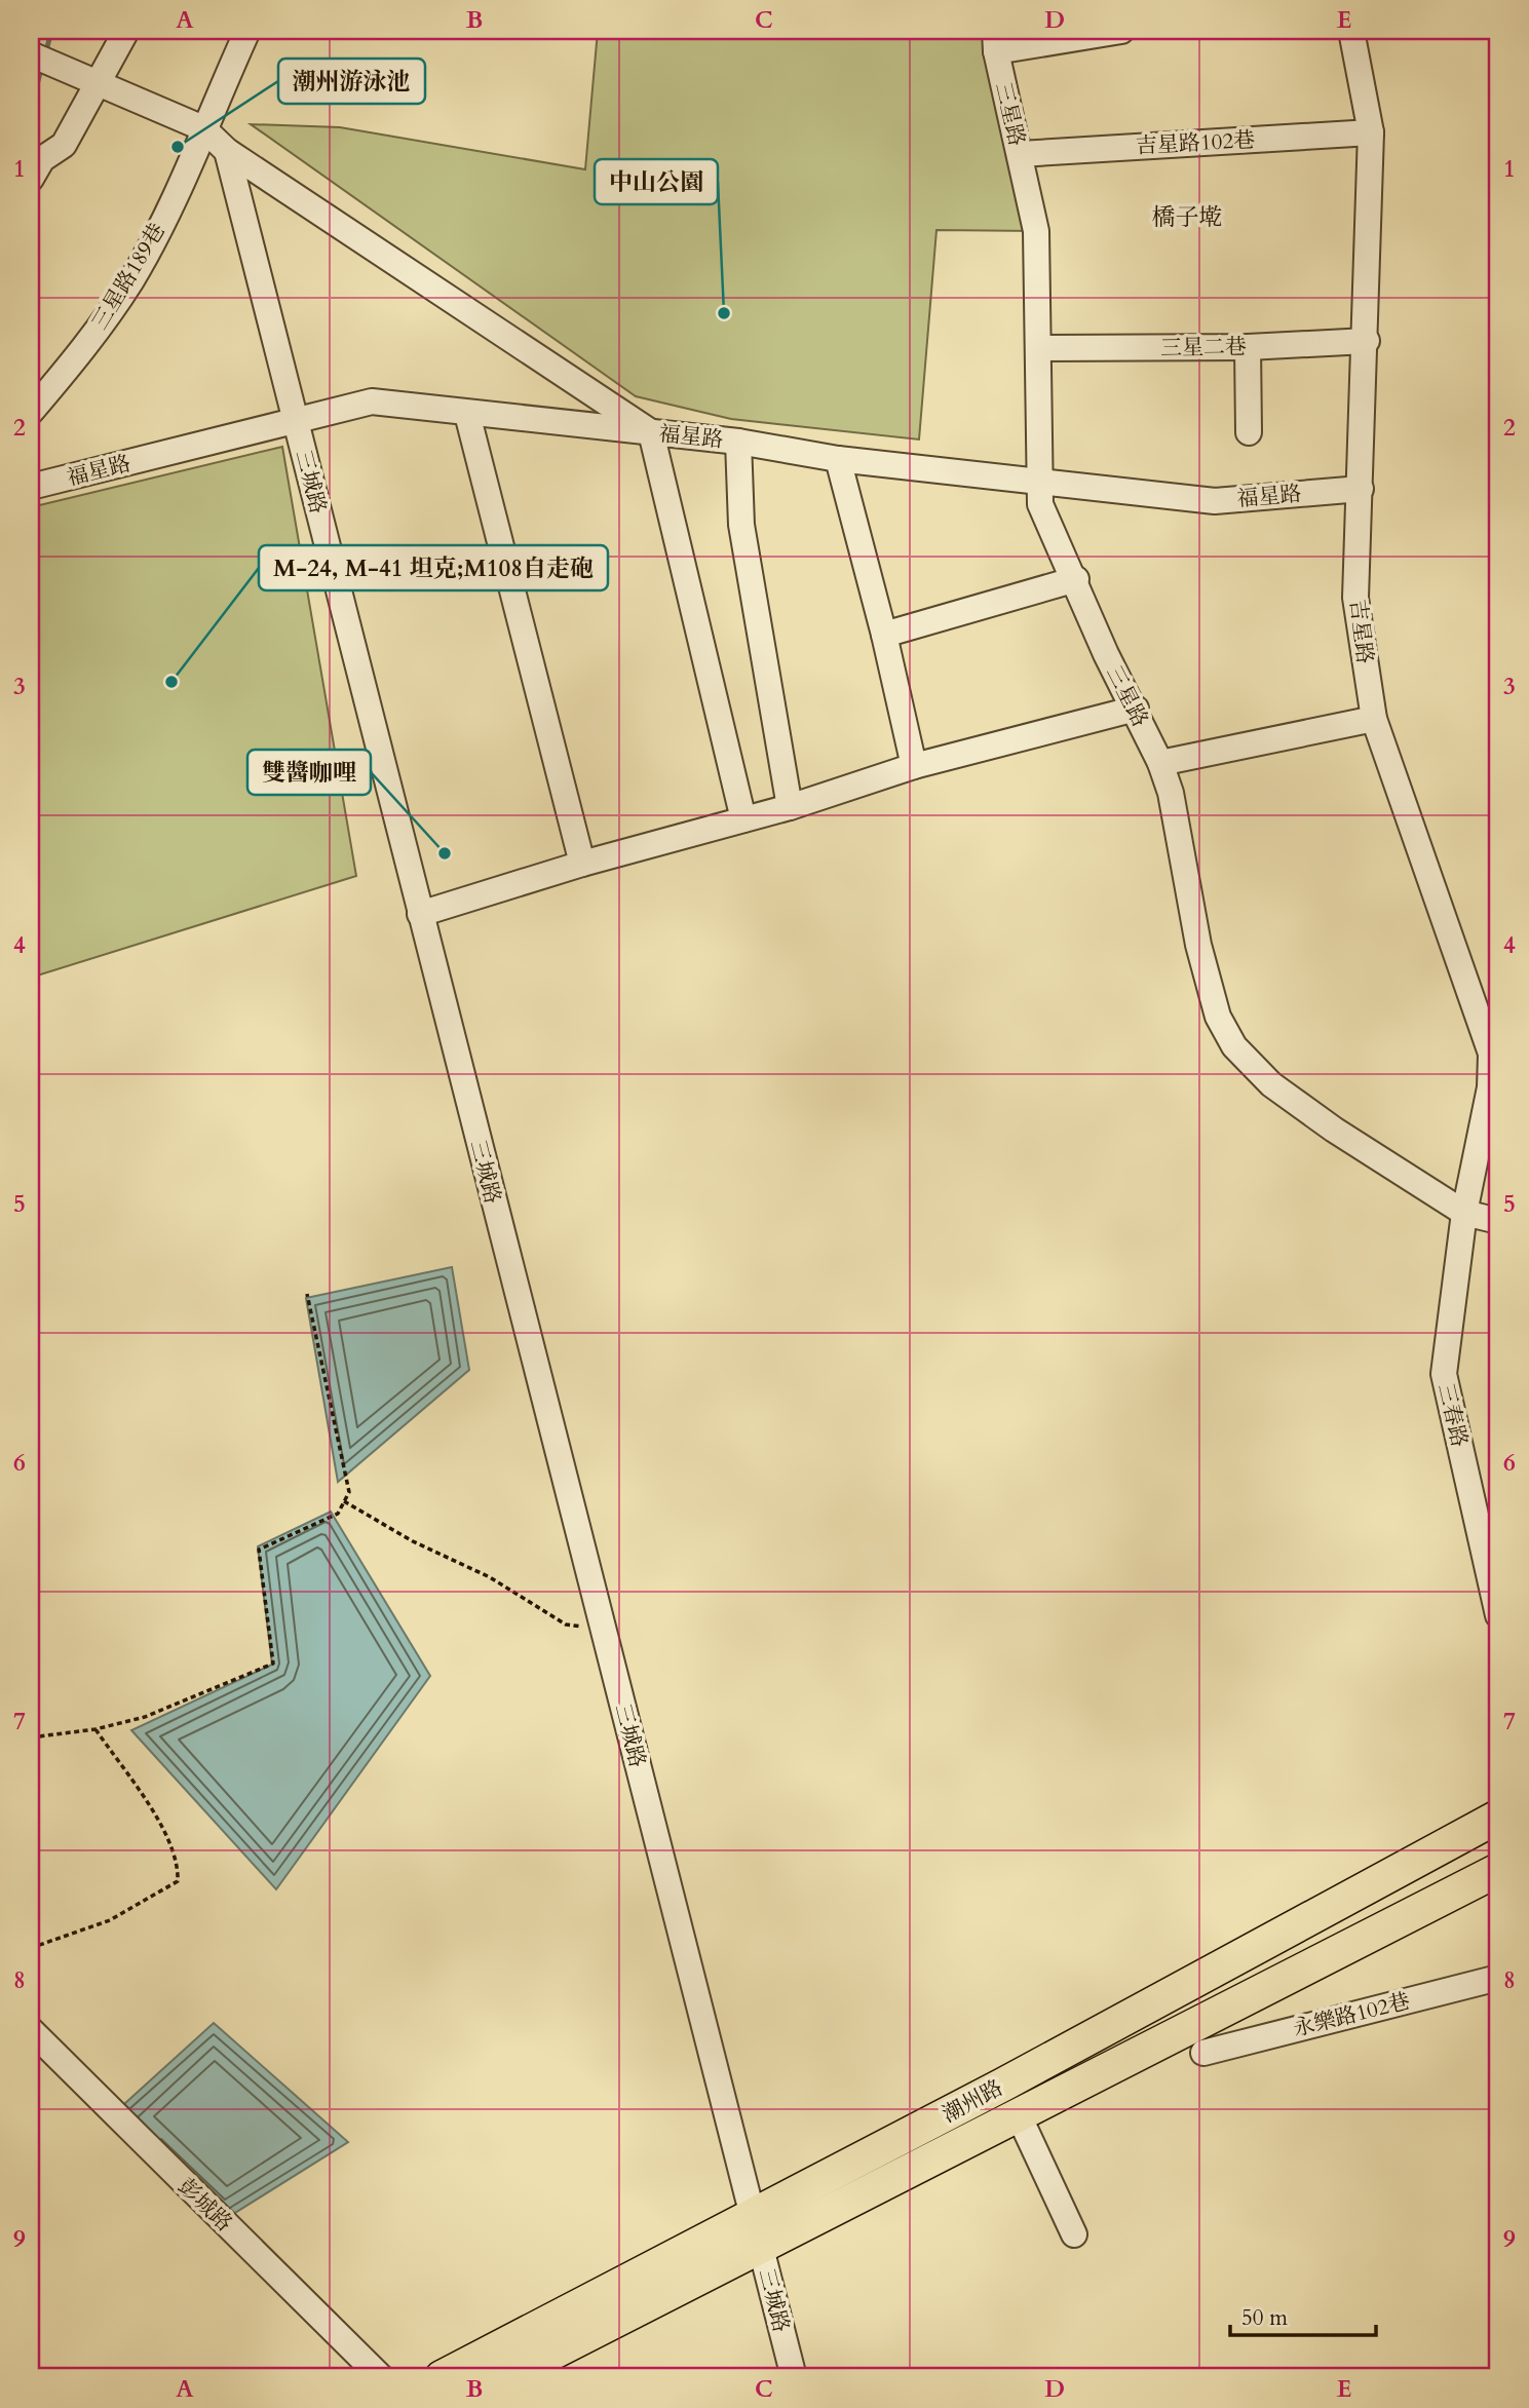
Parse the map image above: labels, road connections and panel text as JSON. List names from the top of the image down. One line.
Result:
{"streets":{"main road":["潮州路"],"street":["三星路","吉星路102巷","三星路189巷","三星二巷","福星路","三城路","吉星路","三春路","永樂路102巷","彭城路"]},"crossings":[["三星路","吉星路102巷"],["三星路","三星二巷"],["三星路","福星路"],["三星路","吉星路"],["三星路","三春路"],["吉星路102巷","吉星路"],["三星二巷","吉星路"],["福星路","三城路"],["福星路","吉星路"],["三城路","潮州路"],["吉星路","三春路"]],"districts":["橋子墘"],"places":["潮州游泳池","中山公園","M-24, M-41 坦克;M108自走砲","雙醬咖哩"],"scale_bar":"50 m","grid":{"columns":["A","B","C","D","E"],"rows":["1","2","3","4","5","6","7","8","9"]}}
